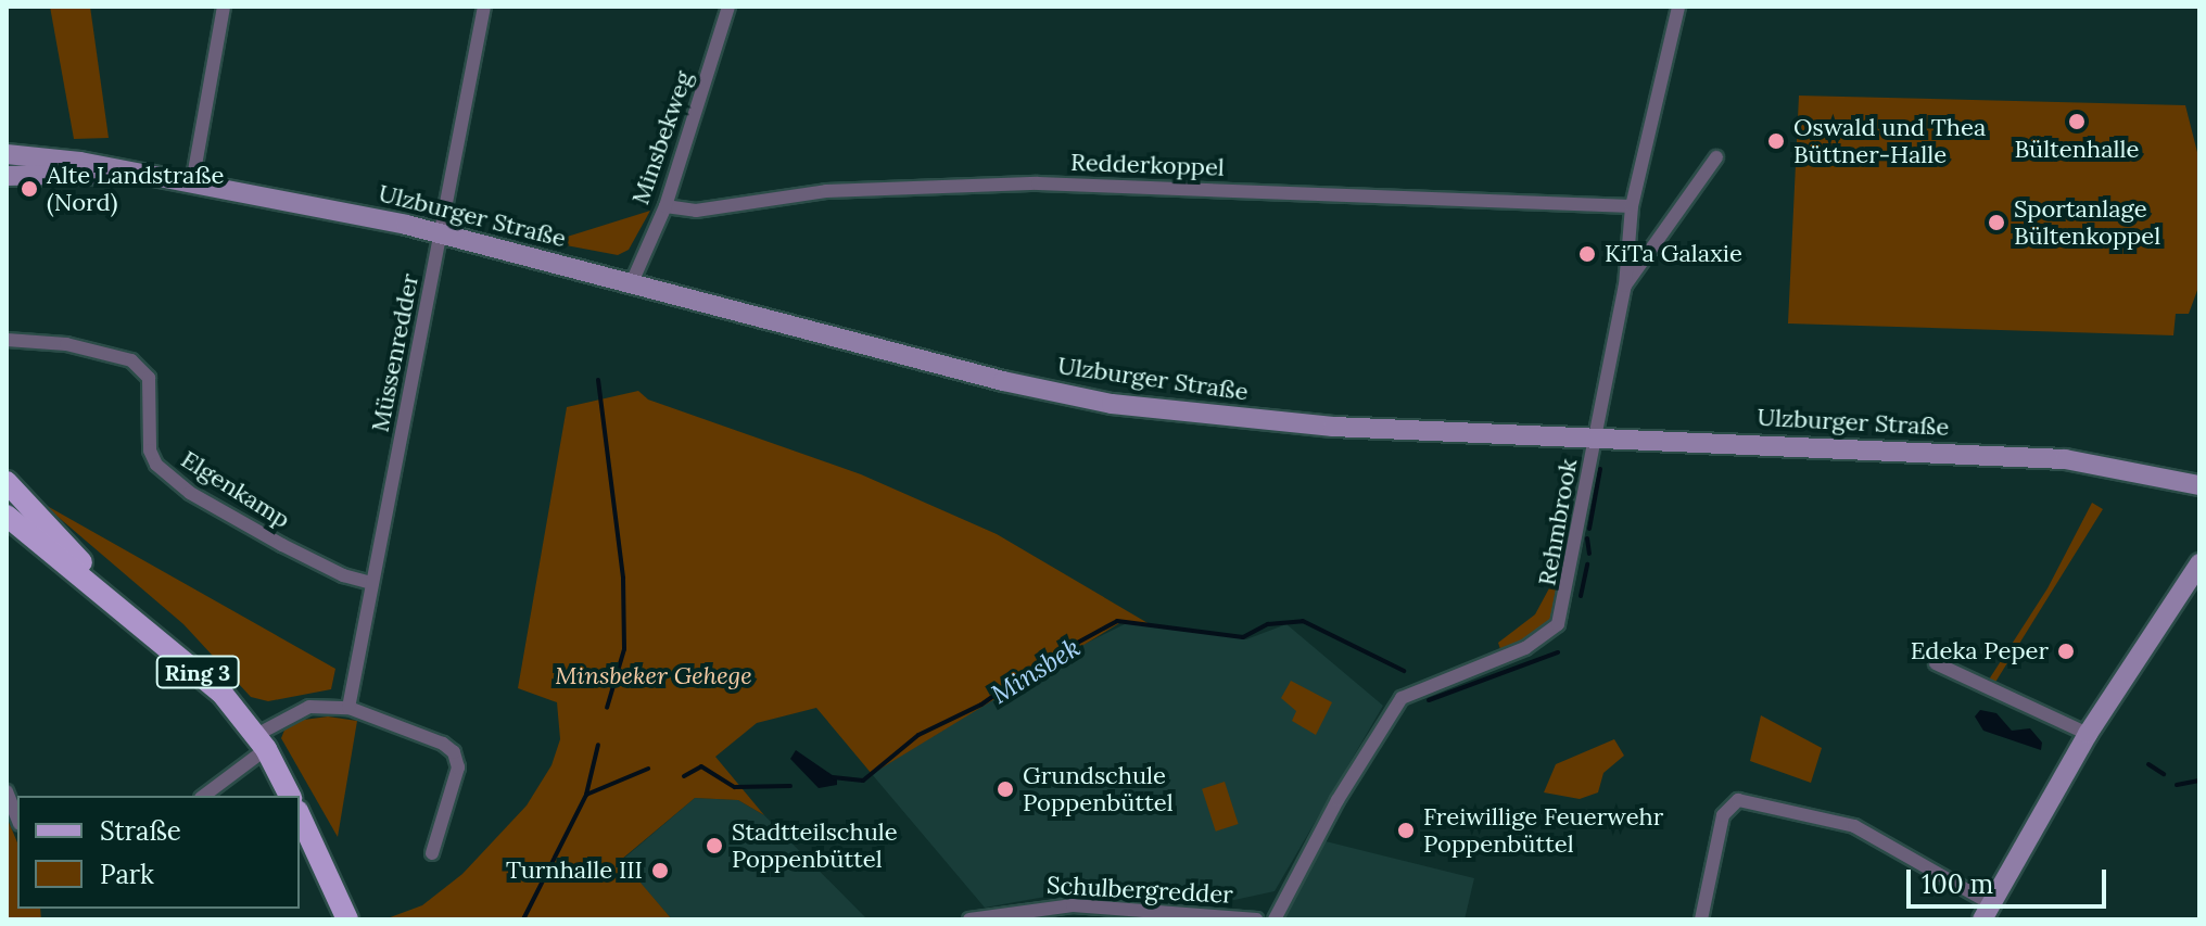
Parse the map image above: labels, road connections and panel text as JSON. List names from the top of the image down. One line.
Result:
{"streets":{"main road":["Ulzburger Straße","Ring 3"],"street":["Minsbekweg","Redderkoppel","Müssenredder","Elgenkamp","Rehmbrook","Schulbergredder"]},"crossings":[["Minsbekweg","Redderkoppel"],["Minsbekweg","Ulzburger Straße"],["Redderkoppel","Rehmbrook"],["Ulzburger Straße","Müssenredder"],["Ulzburger Straße","Rehmbrook"],["Müssenredder","Elgenkamp"]],"water":["Minsbek"],"parks":["Minsbeker Gehege"],"places":["Bültenhalle","Oswald und Thea Büttner-Halle","Alte Landstraße (Nord)","Sportanlage Bültenkoppel","KiTa Galaxie","Edeka Peper","Grundschule Poppenbüttel","Freiwillige Feuerwehr Poppenbüttel","Stadtteilschule Poppenbüttel","Turnhalle III"],"legend":["Straße","Park"],"scale_bar":"100 m"}
